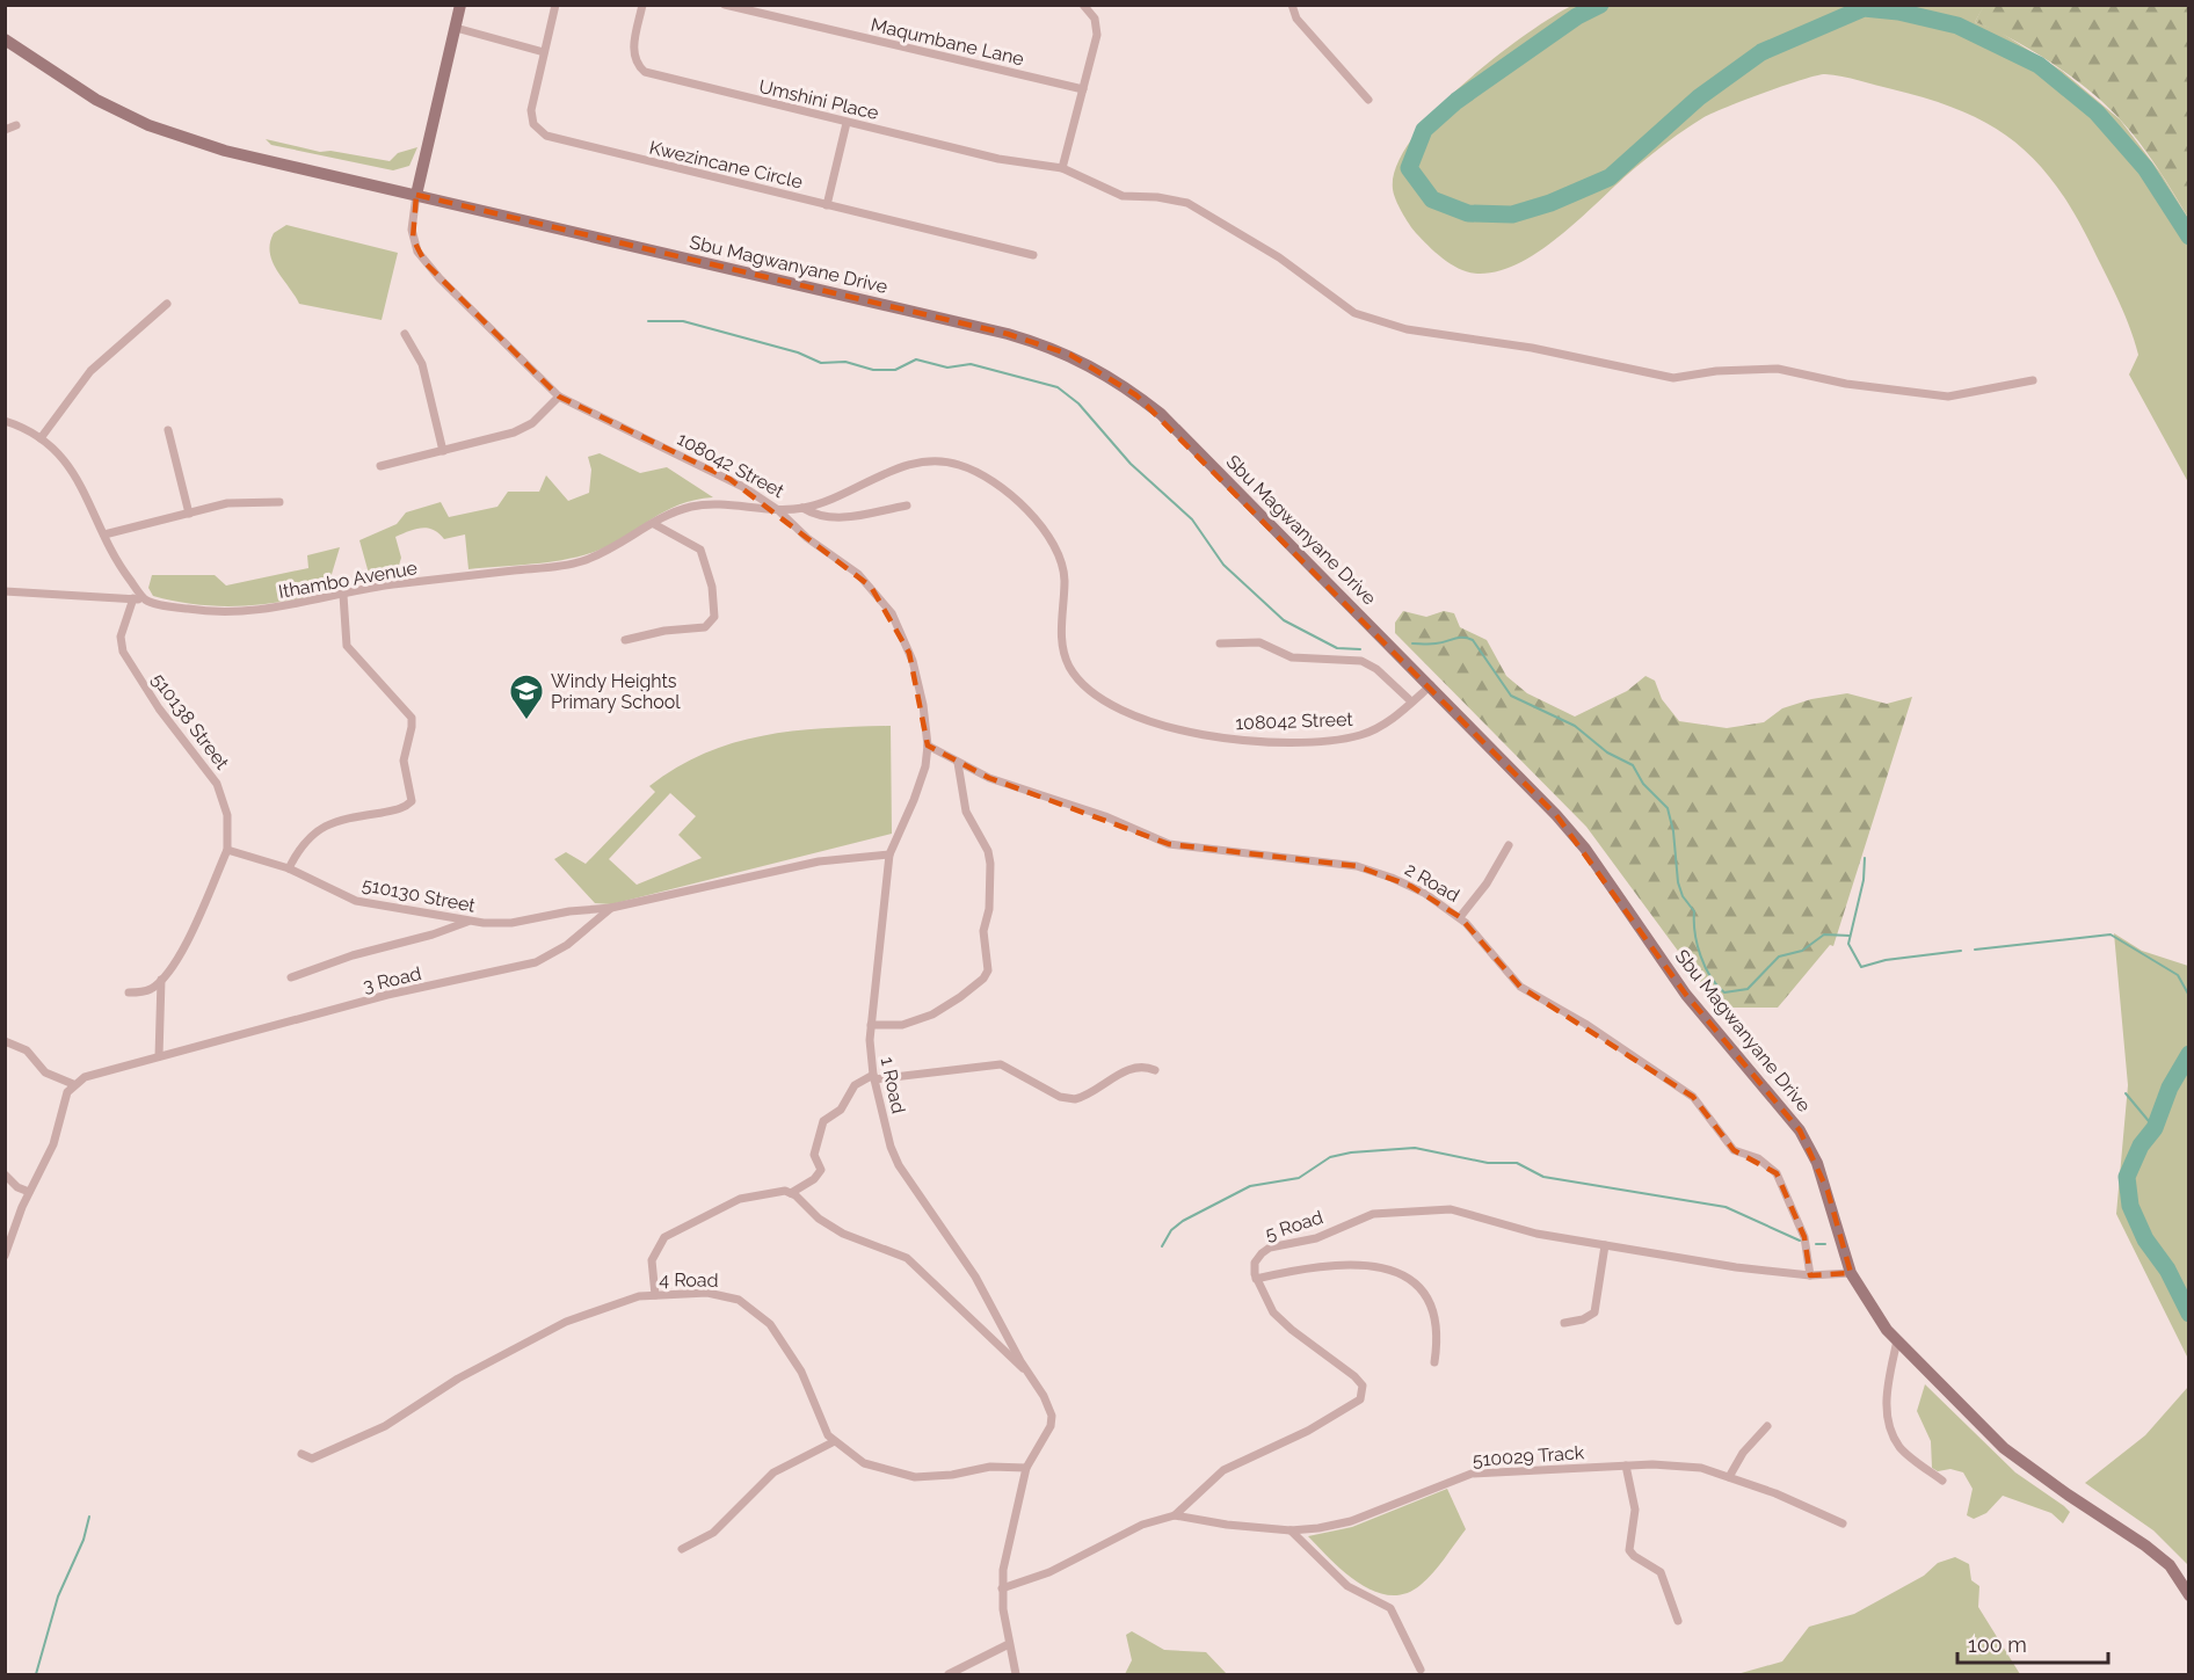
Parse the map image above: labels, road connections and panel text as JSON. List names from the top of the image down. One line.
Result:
{"streets":{"main road":["Sbu Magwanyane Drive"],"street":["Maqumbane Lane","Umshini Place","Kwezincane Circle","108042 Street","Ithambo Avenue","510138 Street","2 Road","510130 Street","3 Road","1 Road","5 Road","4 Road","510029 Track"]},"crossings":[["Sbu Magwanyane Drive","108042 Street"],["Sbu Magwanyane Drive","5 Road"],["108042 Street","Ithambo Avenue"],["108042 Street","1 Road"],["Ithambo Avenue","510138 Street"],["Ithambo Avenue","1 Road"],["510138 Street","510130 Street"],["2 Road","1 Road"],["2 Road","5 Road"],["510130 Street","3 Road"],["3 Road","1 Road"]],"places":{"school or university":["Windy Heights Primary School"]},"scale_bar":"100 m"}
